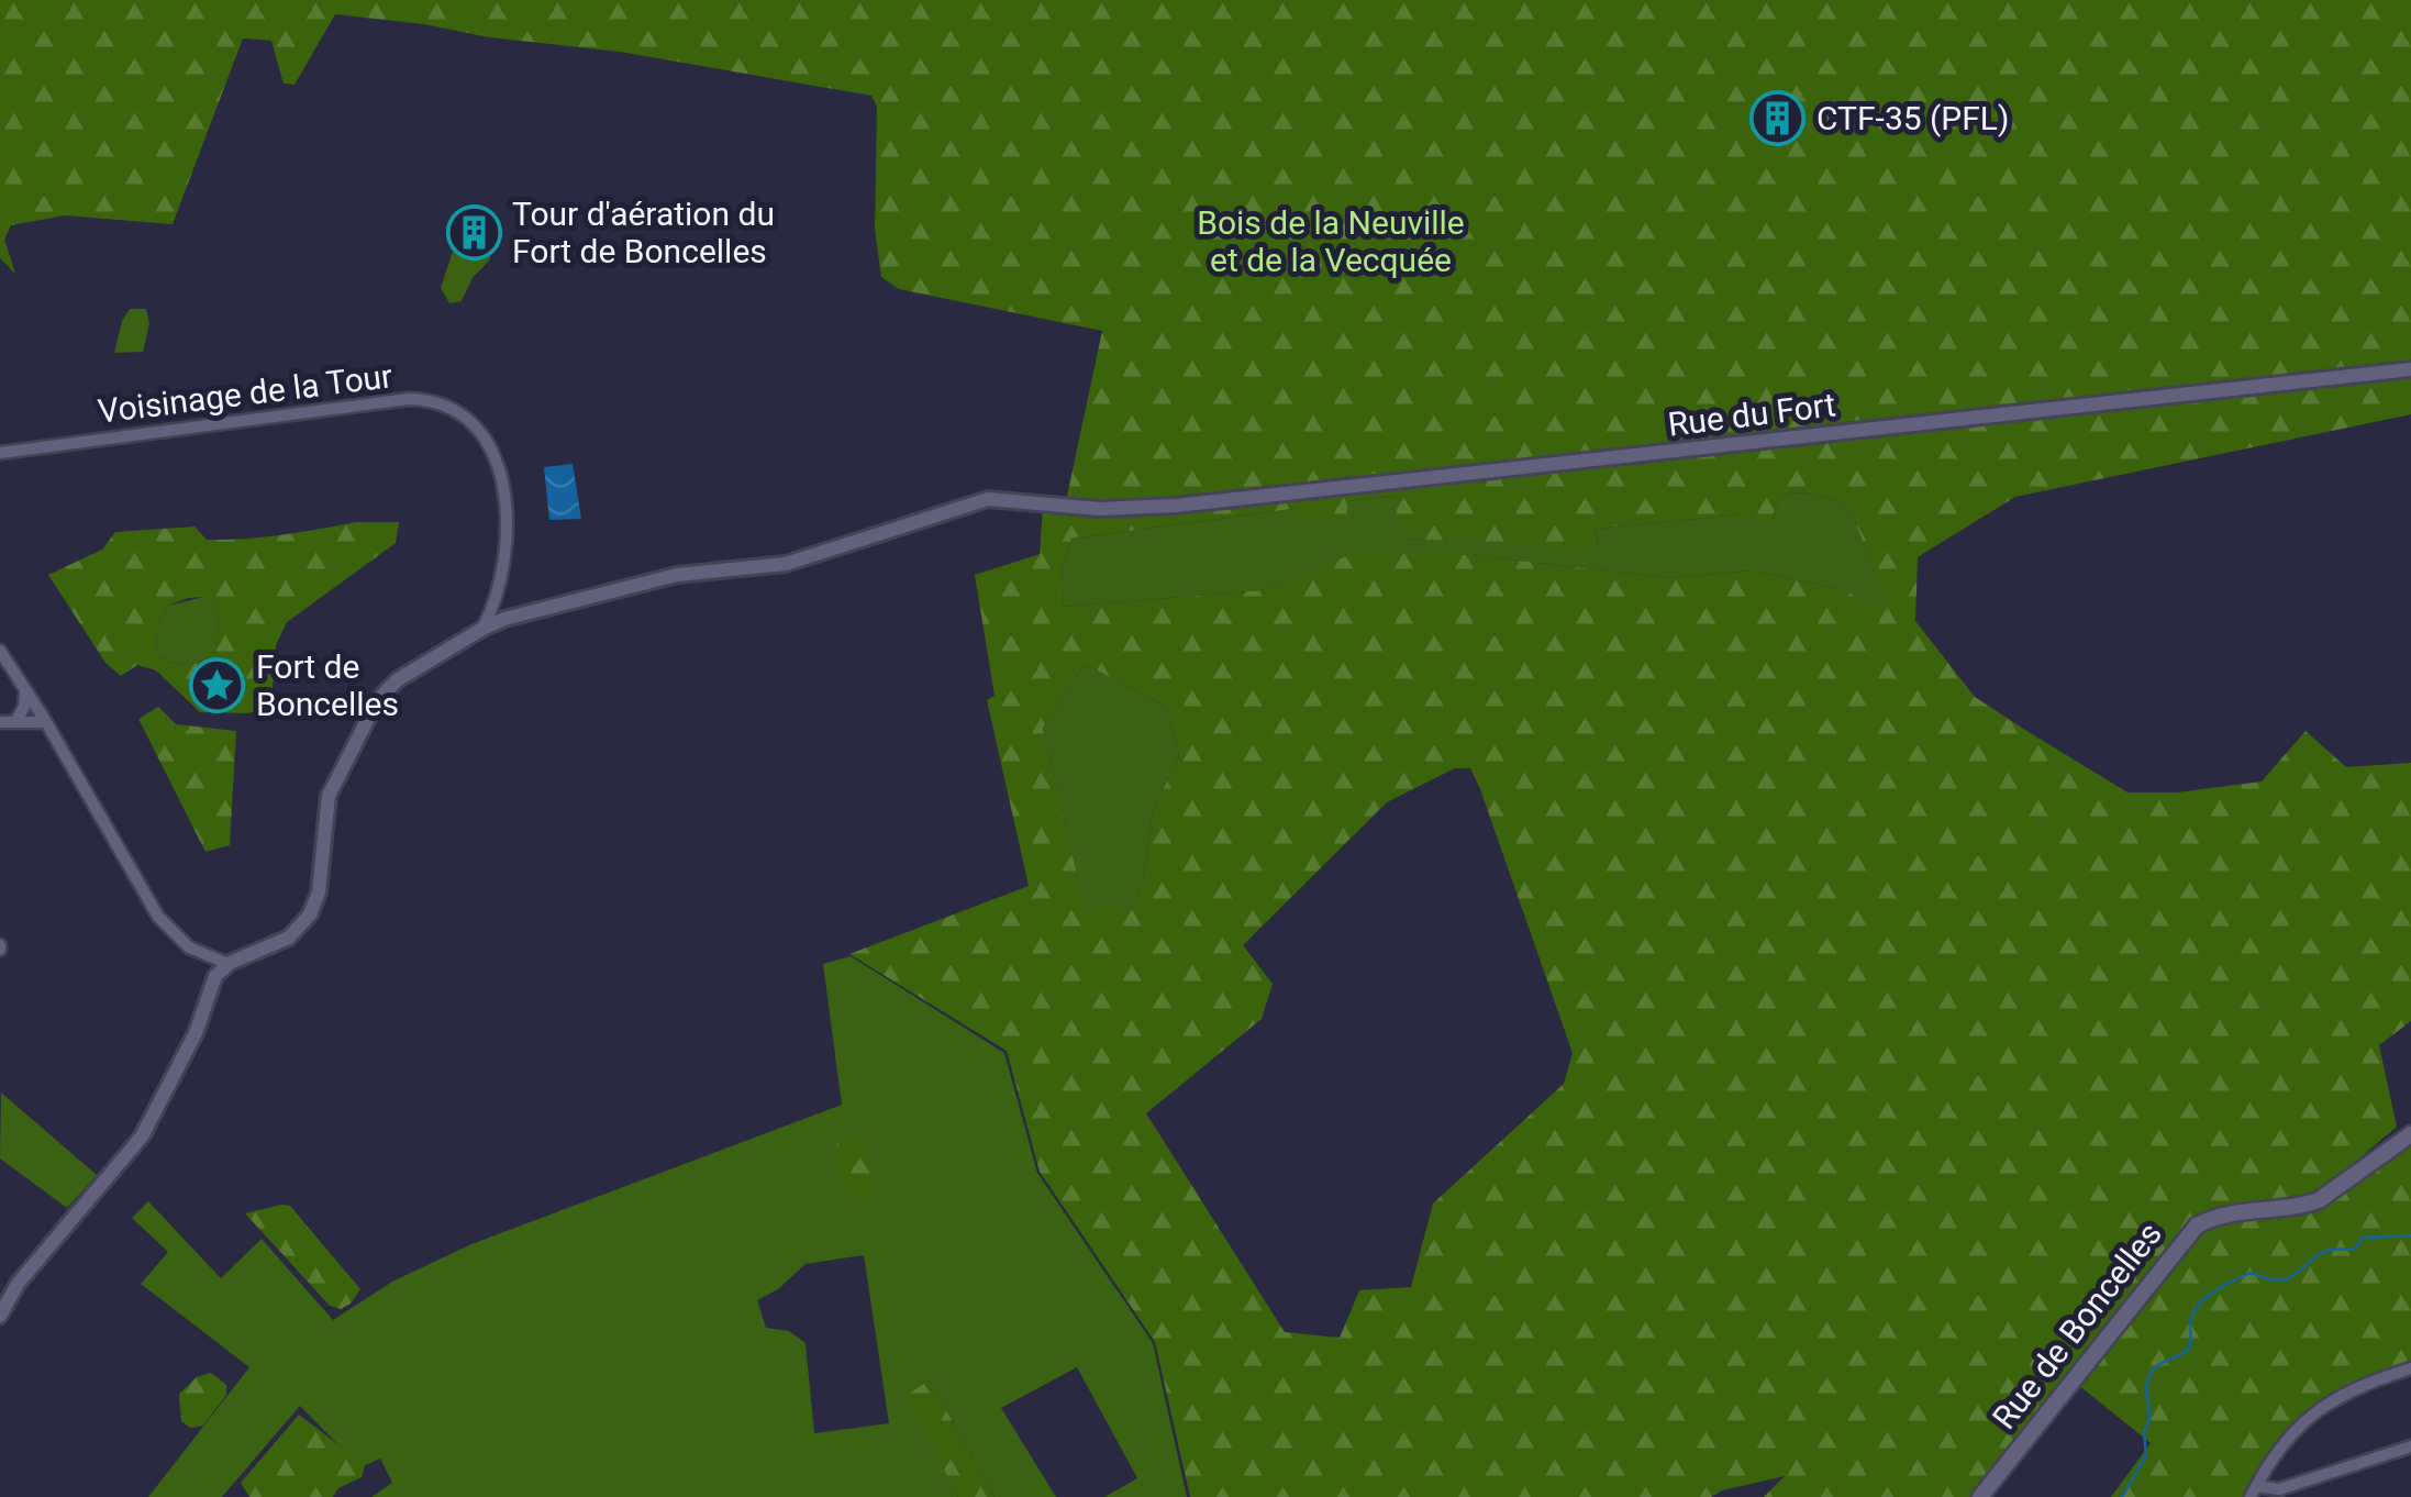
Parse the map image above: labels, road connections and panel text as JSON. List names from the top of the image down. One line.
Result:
{"streets":{"main road":["Rue de Boncelles"],"street":["Voisinage de la Tour","Rue du Fort"]},"crossings":[["Voisinage de la Tour","Rue du Fort"]],"parks":["Bois de la Neuville et de la Vecquée"],"places":{"building":["CTF-35 (PFL)","Tour d'aération du Fort de Boncelles"],"place":["Fort de Boncelles"]}}
